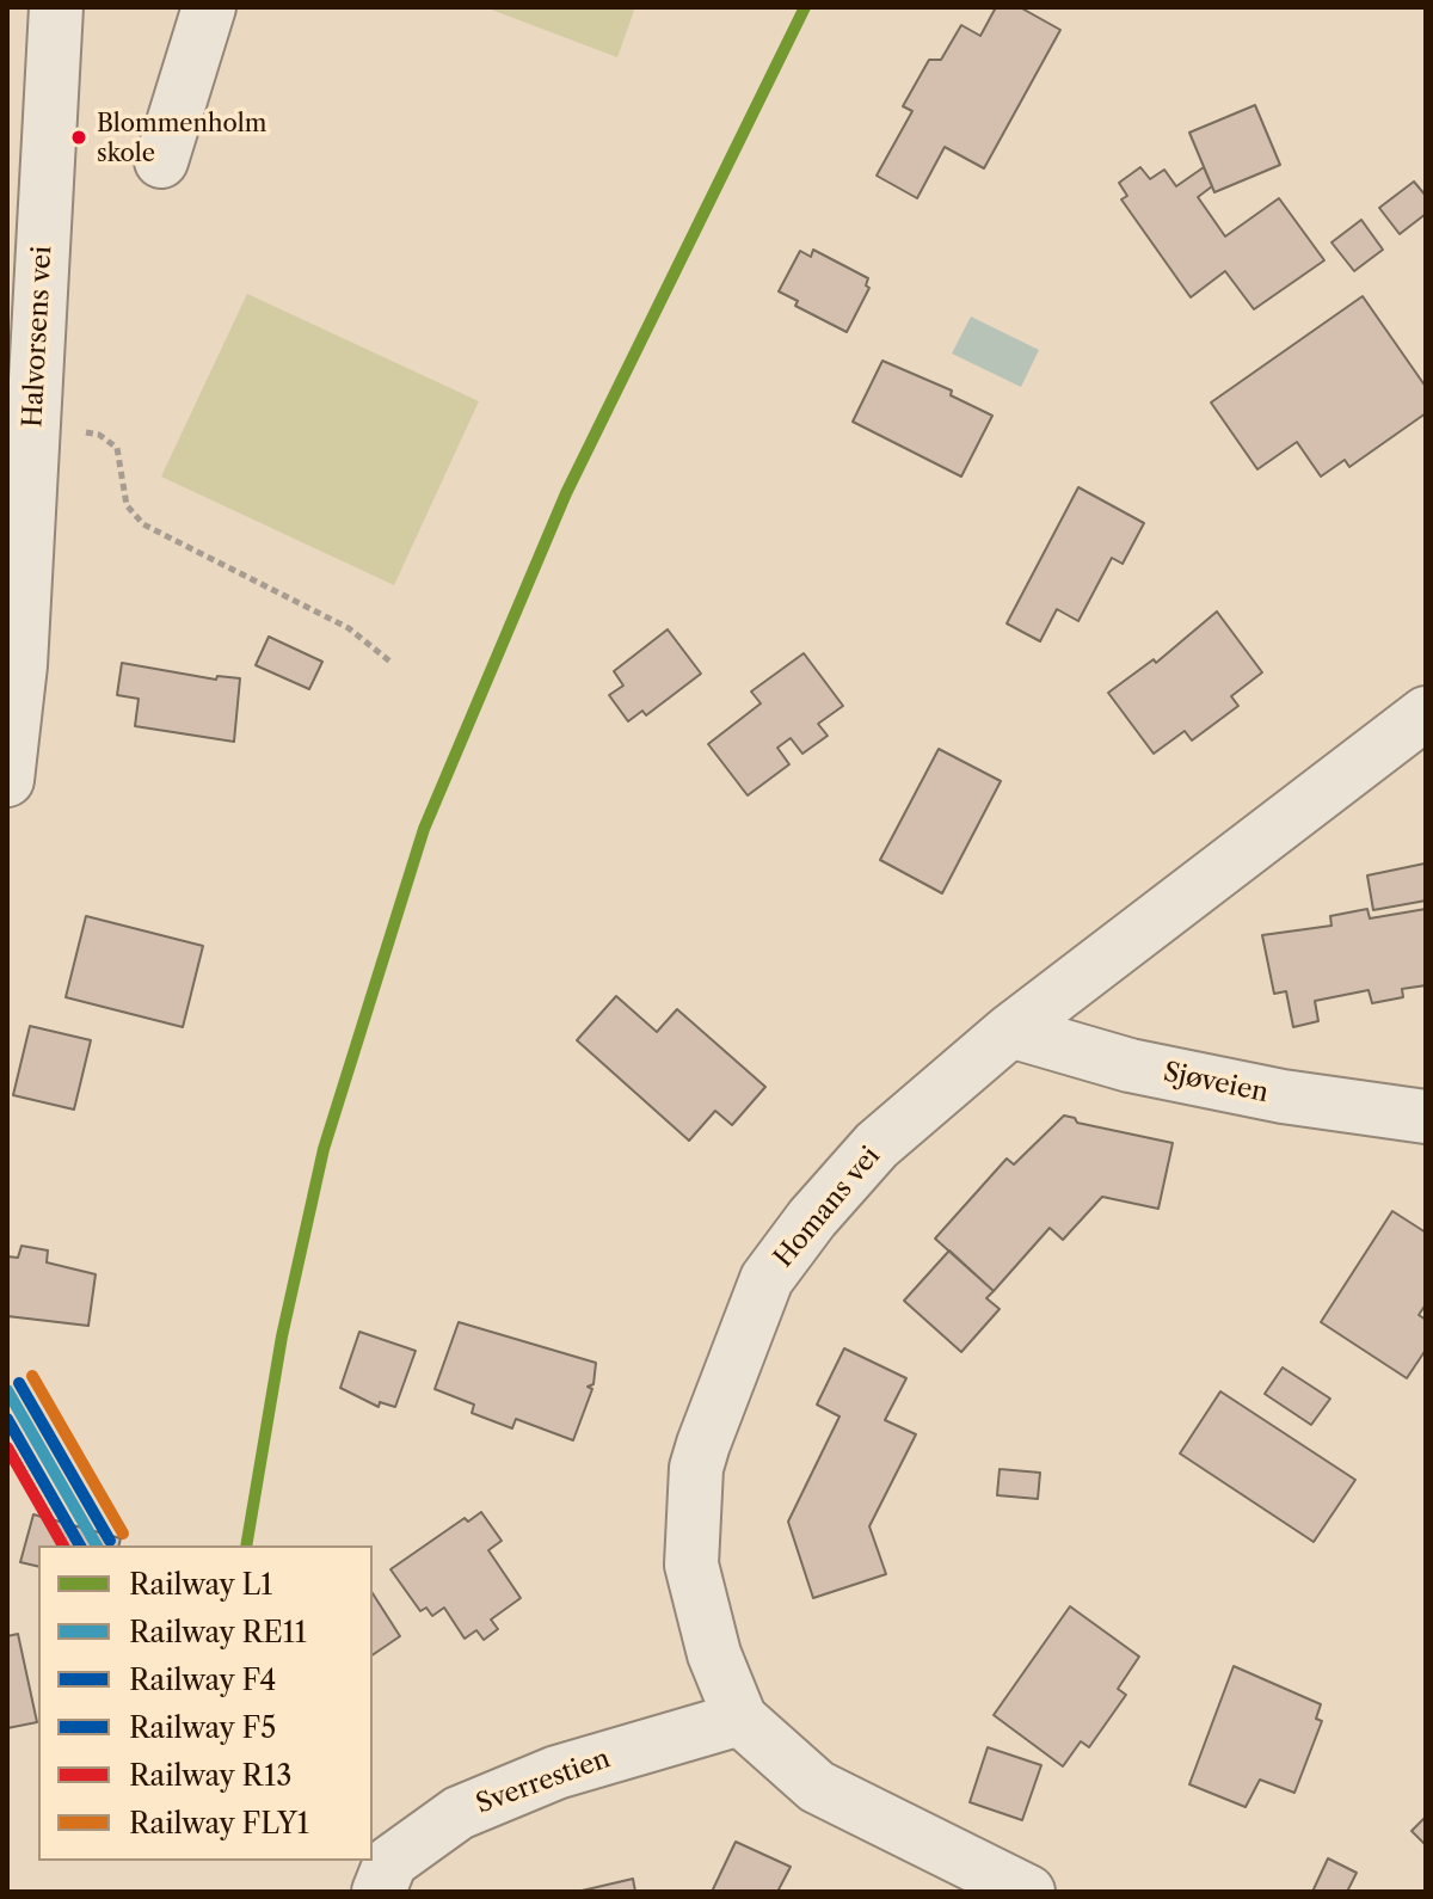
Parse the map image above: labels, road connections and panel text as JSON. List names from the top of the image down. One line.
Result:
{"streets":{"street":["Halvorsens vei","Sjøveien","Homans vei","Sverrestien"]},"crossings":[["Sjøveien","Homans vei"],["Homans vei","Sverrestien"]],"places":["Blommenholm skole"],"lines":["rail line L1","rail line FLY1","rail line F5","rail line RE11","rail line F4","rail line R13"],"legend":["Railway L1","Railway RE11","Railway F4","Railway F5","Railway R13","Railway FLY1"]}
